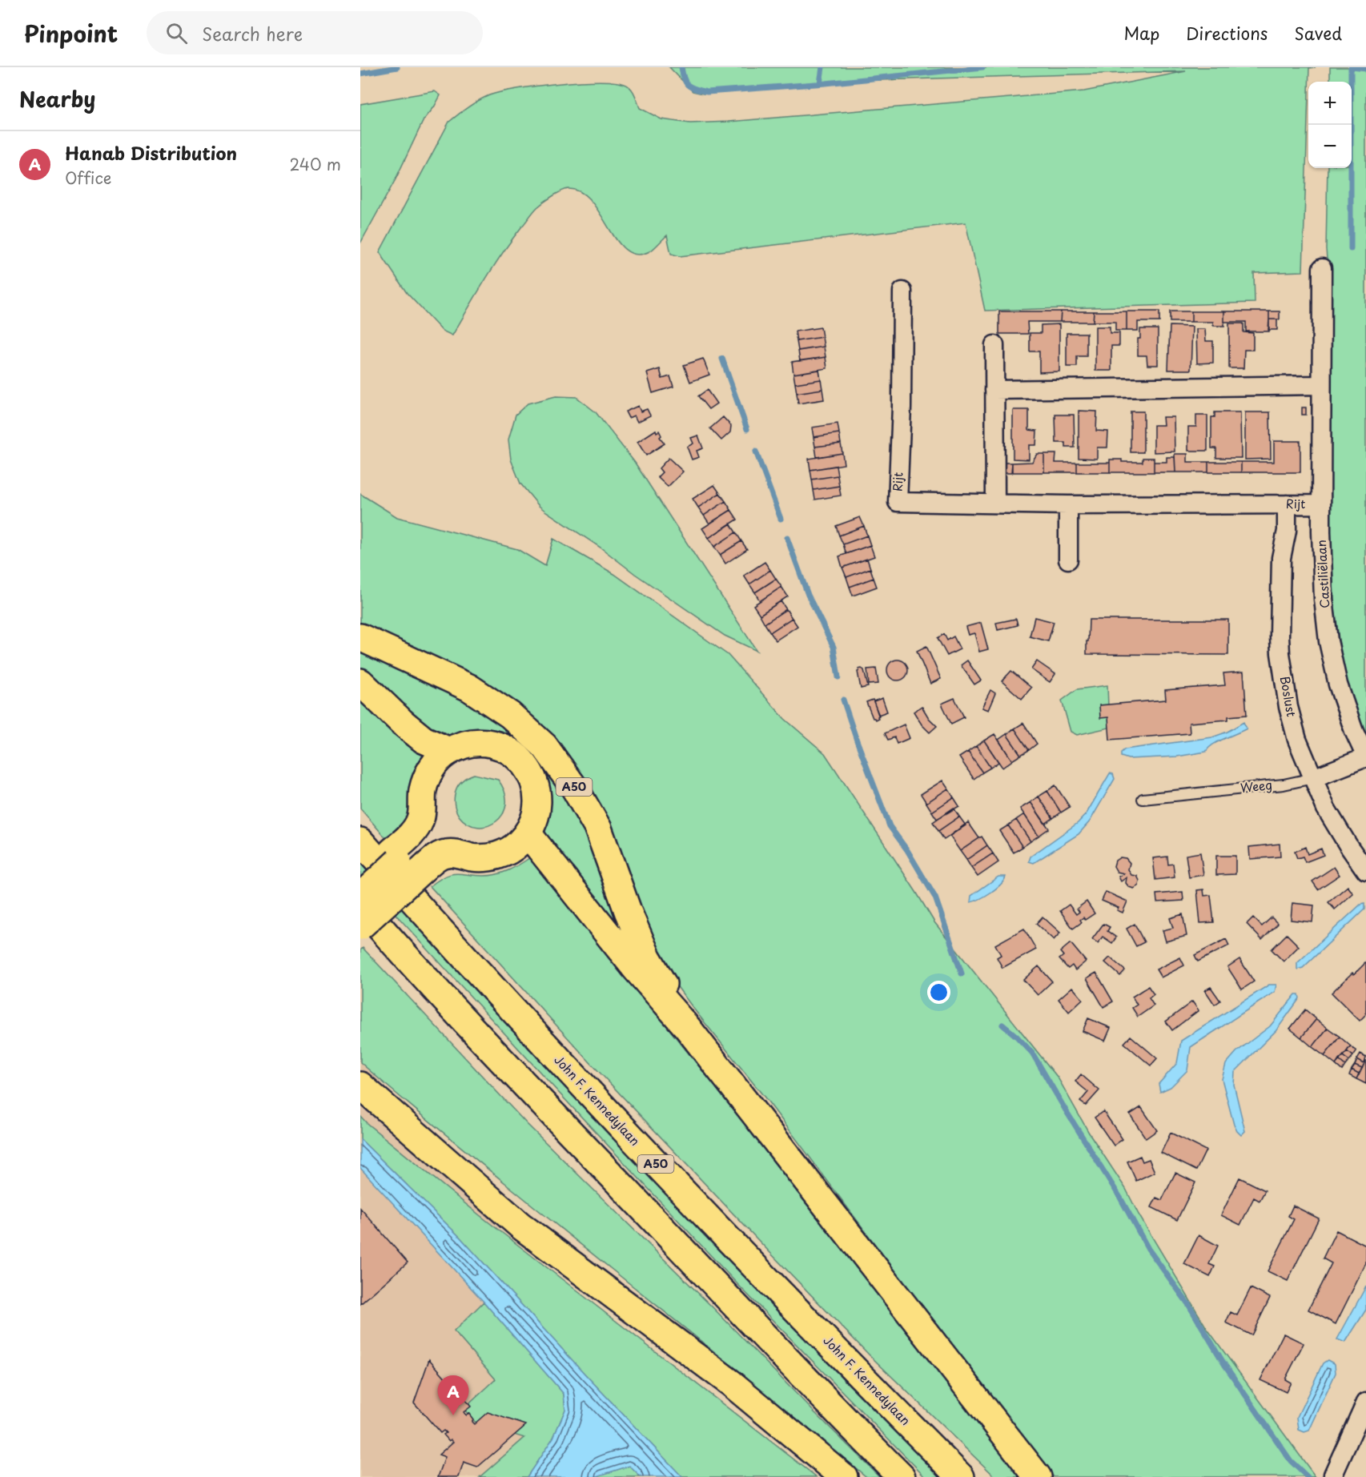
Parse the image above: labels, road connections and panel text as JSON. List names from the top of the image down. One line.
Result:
{"streets":{"highway":["A50","John F. Kennedylaan"],"street":["Rijt","Castiliëlaan","Boslust","Weeg"]},"crossings":[["Rijt","Castiliëlaan"],["Rijt","Boslust"],["Castiliëlaan","Weeg"],["Boslust","Weeg"]],"page":{"header":"Pinpoint","search":"Search here","nav":["Map","Directions","Saved"],"heading":"Nearby","map_buttons":["+","−"],"list":[{"mark":"A","name":"Hanab Distribution","note":"Office","value":"240 m"}],"pins":"A"}}
